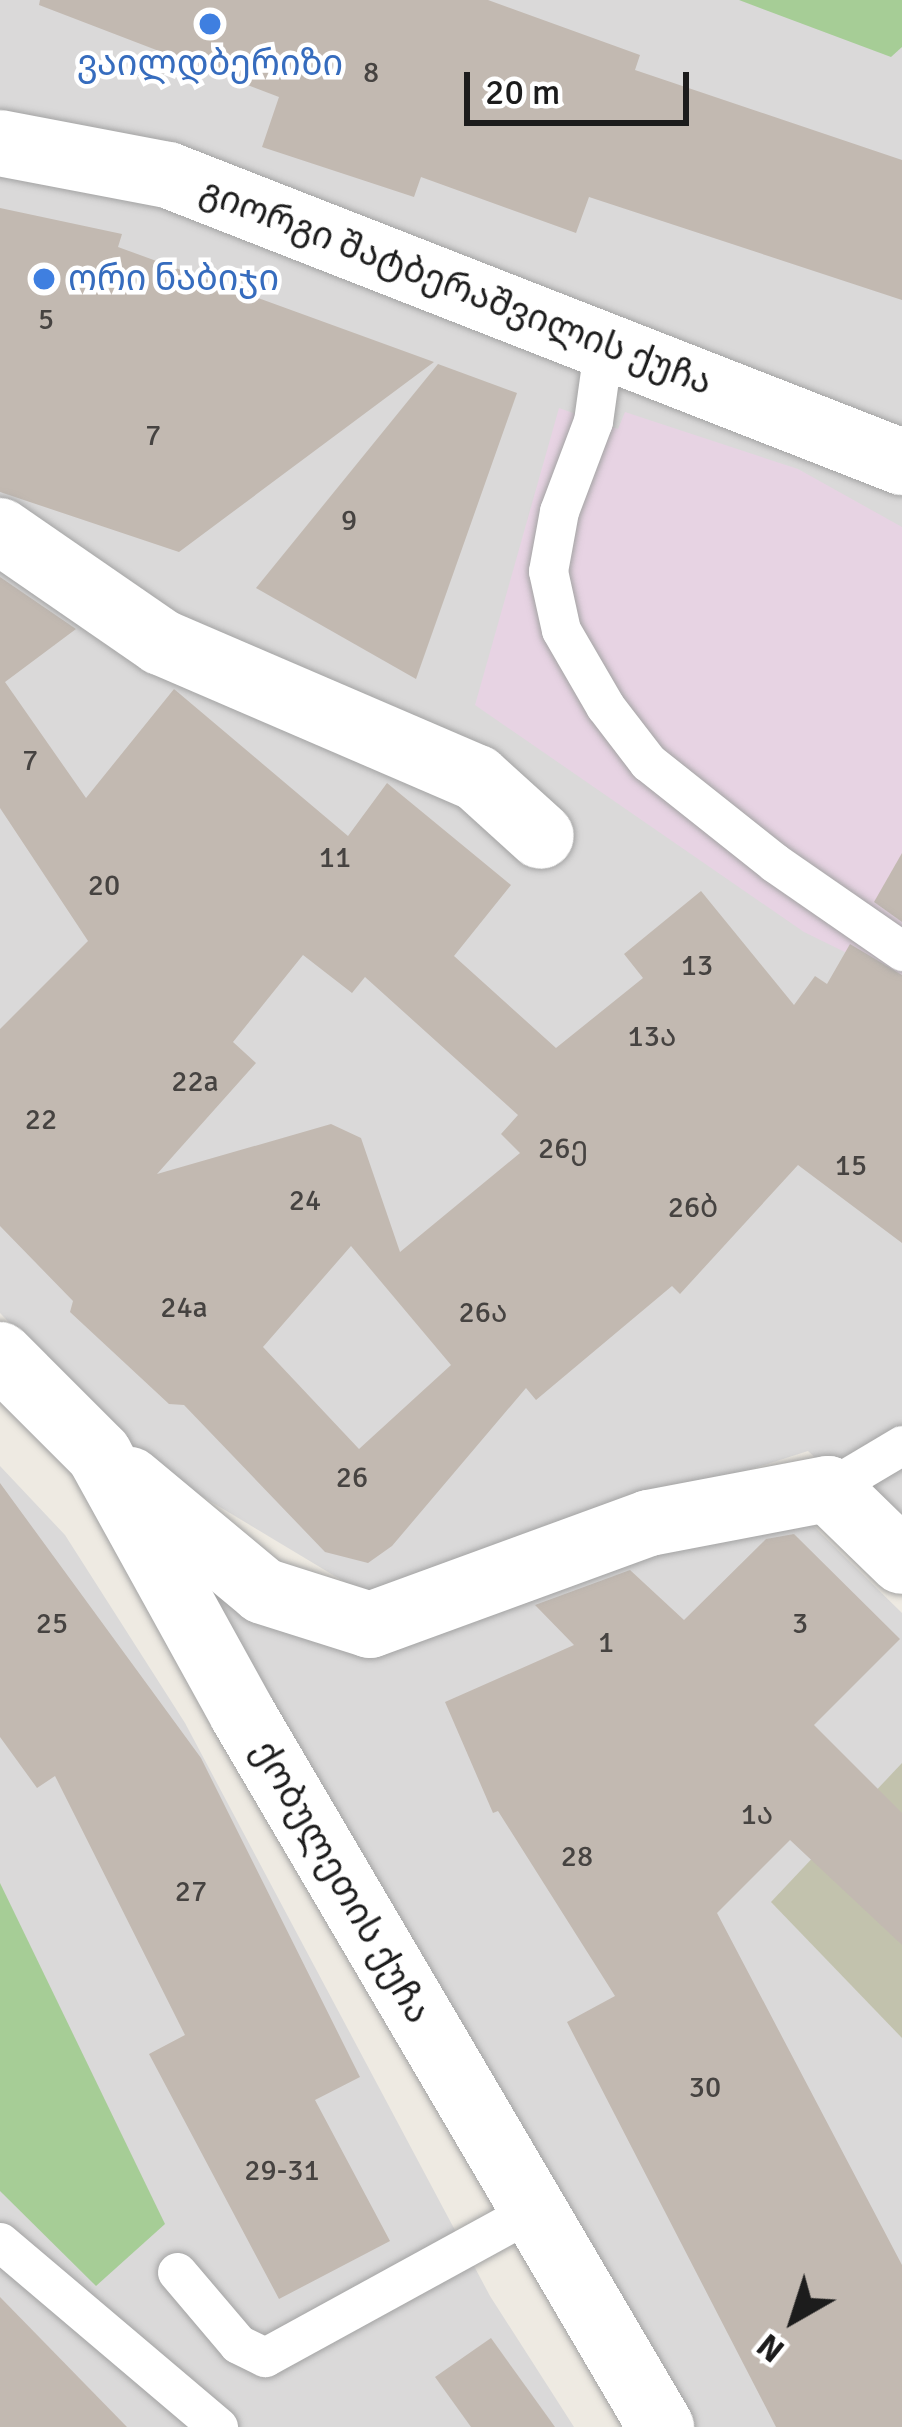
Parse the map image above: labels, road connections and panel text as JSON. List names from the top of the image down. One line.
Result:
{"streets":{"street":["გიორგი შატბერაშვილის ქუჩა","ქობულეთის ქუჩა"]},"places":["ვაილდბერიზი","ორი ნაბიჯი"],"house_numbers":["8","5","7","9","7","11","20","13","13ა","22a","22","26ე","15","24","26ბ","24a","26ა","26","25","3","1","1ა","28","27","30","29-31"],"scale_bar":"20 m","north":"bottom left"}
